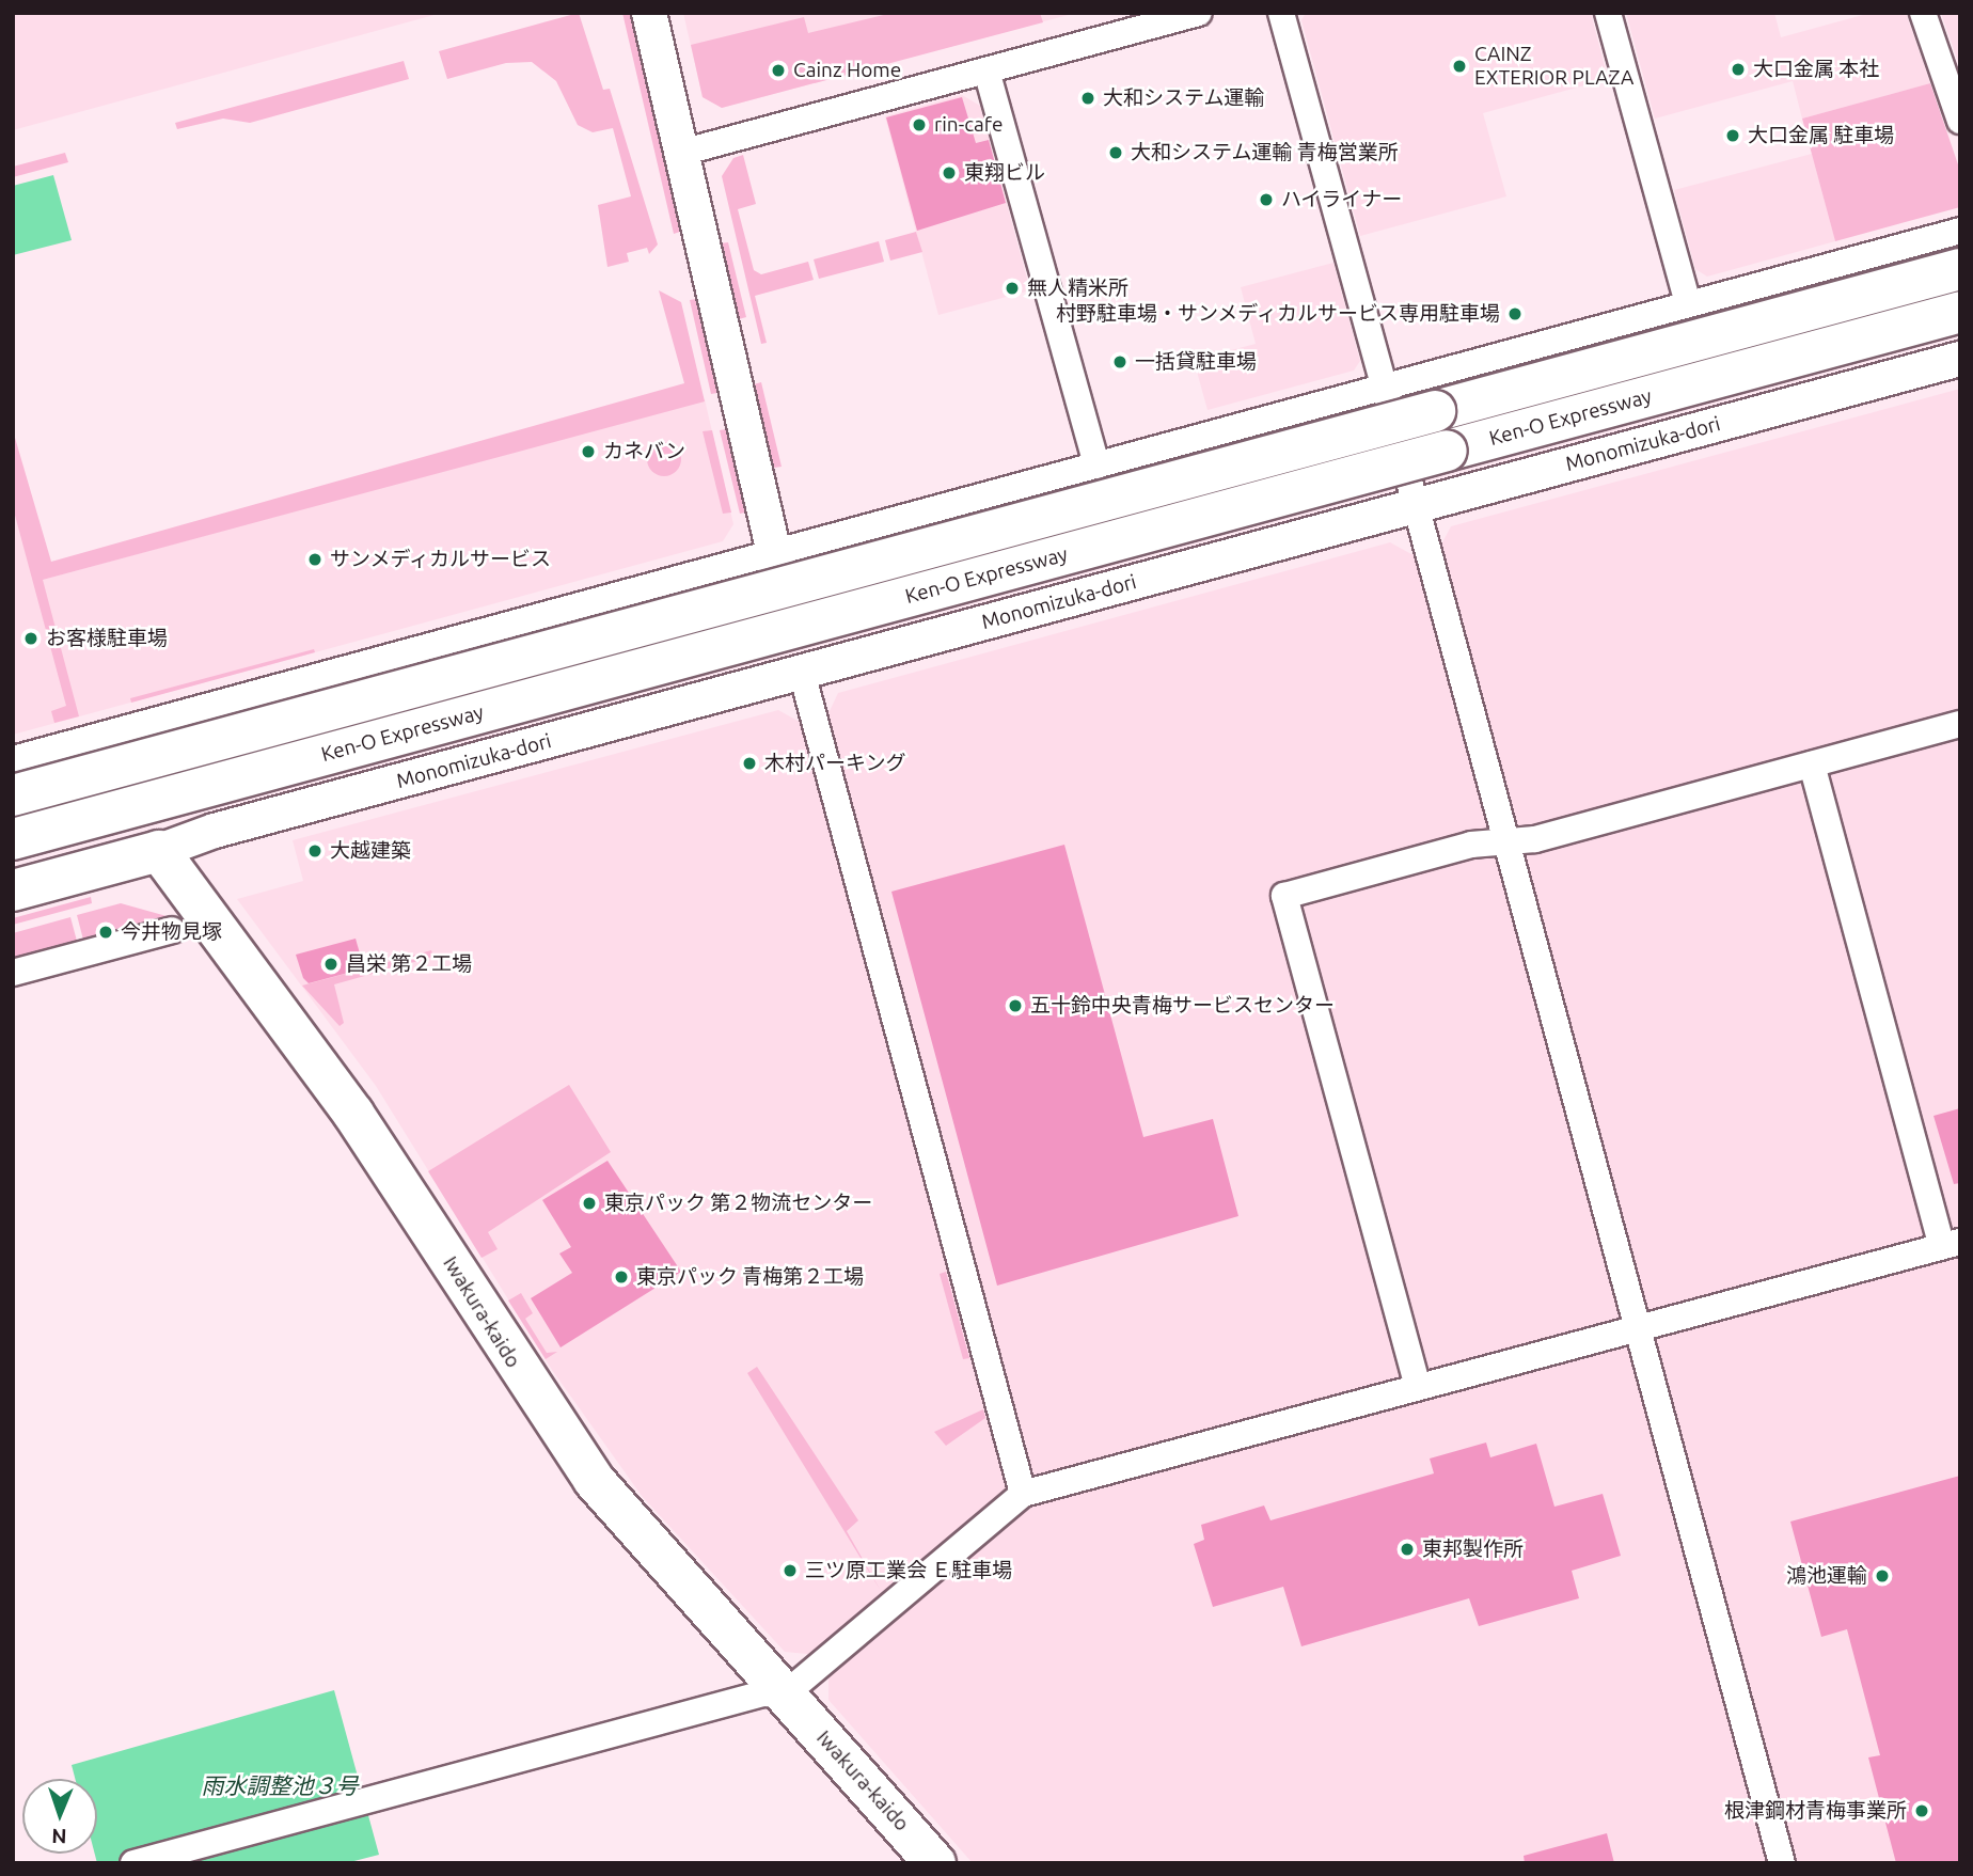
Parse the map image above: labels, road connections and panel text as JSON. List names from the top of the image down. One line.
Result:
{"streets":{"main road":["Ken-O Expressway","Iwakura-kaido"],"street":["Monomizuka-dori"]},"crossings":[["Monomizuka-dori","Iwakura-kaido"]],"water":["雨水調整池３号"],"places":["CAINZ EXTERIOR PLAZA","大口金属 本社","Cainz Home","大和システム運輸","rin-cafe","大口金属 駐車場","大和システム運輸 青梅営業所","東翔ビル","ハイライナー","無人精米所","村野駐車場・サンメディカルサービス専用駐車場","一括貸駐車場","カネバン","サンメディカルサービス","お客様駐車場","木村パーキング","大越建築","今井物見塚","昌栄 第２工場","五十鈴中央青梅サービスセンター","東京パック 第２物流センター","東京パック 青梅第２工場","東邦製作所","三ツ原工業会 Ｅ駐車場","鴻池運輸","根津鋼材青梅事業所"],"north":"bottom"}
